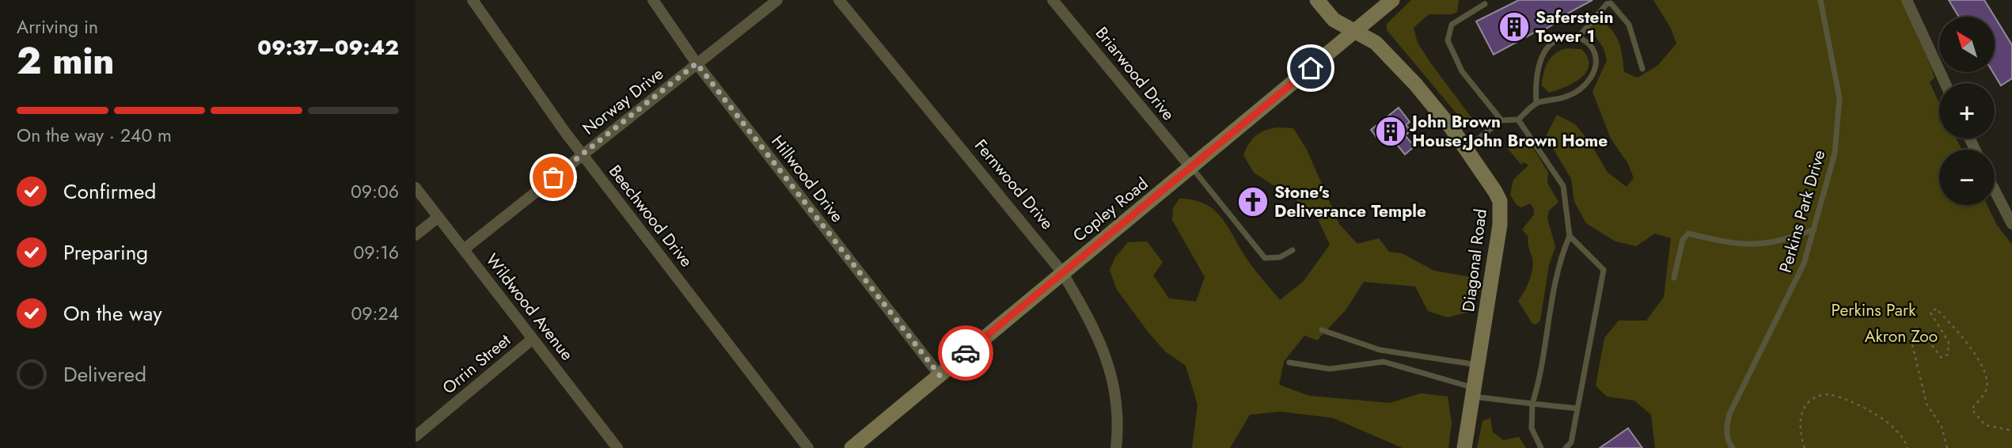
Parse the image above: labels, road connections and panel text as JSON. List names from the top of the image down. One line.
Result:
{"streets":{"main road":["Copley Road","Diagonal Road"],"street":["Briarwood Drive","Norway Drive","Hillwood Drive","Fernwood Drive","Beechwood Drive","Wildwood Avenue","Orrin Street"],"lane":["Perkins Park Drive"]},"crossings":[["Briarwood Drive","Copley Road"],["Norway Drive","Hillwood Drive"],["Norway Drive","Beechwood Drive"],["Norway Drive","Wildwood Avenue"],["Hillwood Drive","Copley Road"],["Fernwood Drive","Copley Road"],["Copley Road","Diagonal Road"],["Wildwood Avenue","Orrin Street"]],"parks":["Perkins Park","Akron Zoo"],"places":{"building":["Saferstein Tower 1","John Brown House;John Brown Home"],"church":["Stone's Deliverance Temple"]},"north":"top left","page":{"heading":["2 min","Arriving in","09:37–09:42"],"map_buttons":["+","−"],"bar":"On the way · 240 m","list":[["Confirmed","09:06"],["Preparing","09:16"],["On the way","09:24"],"Delivered"]}}
